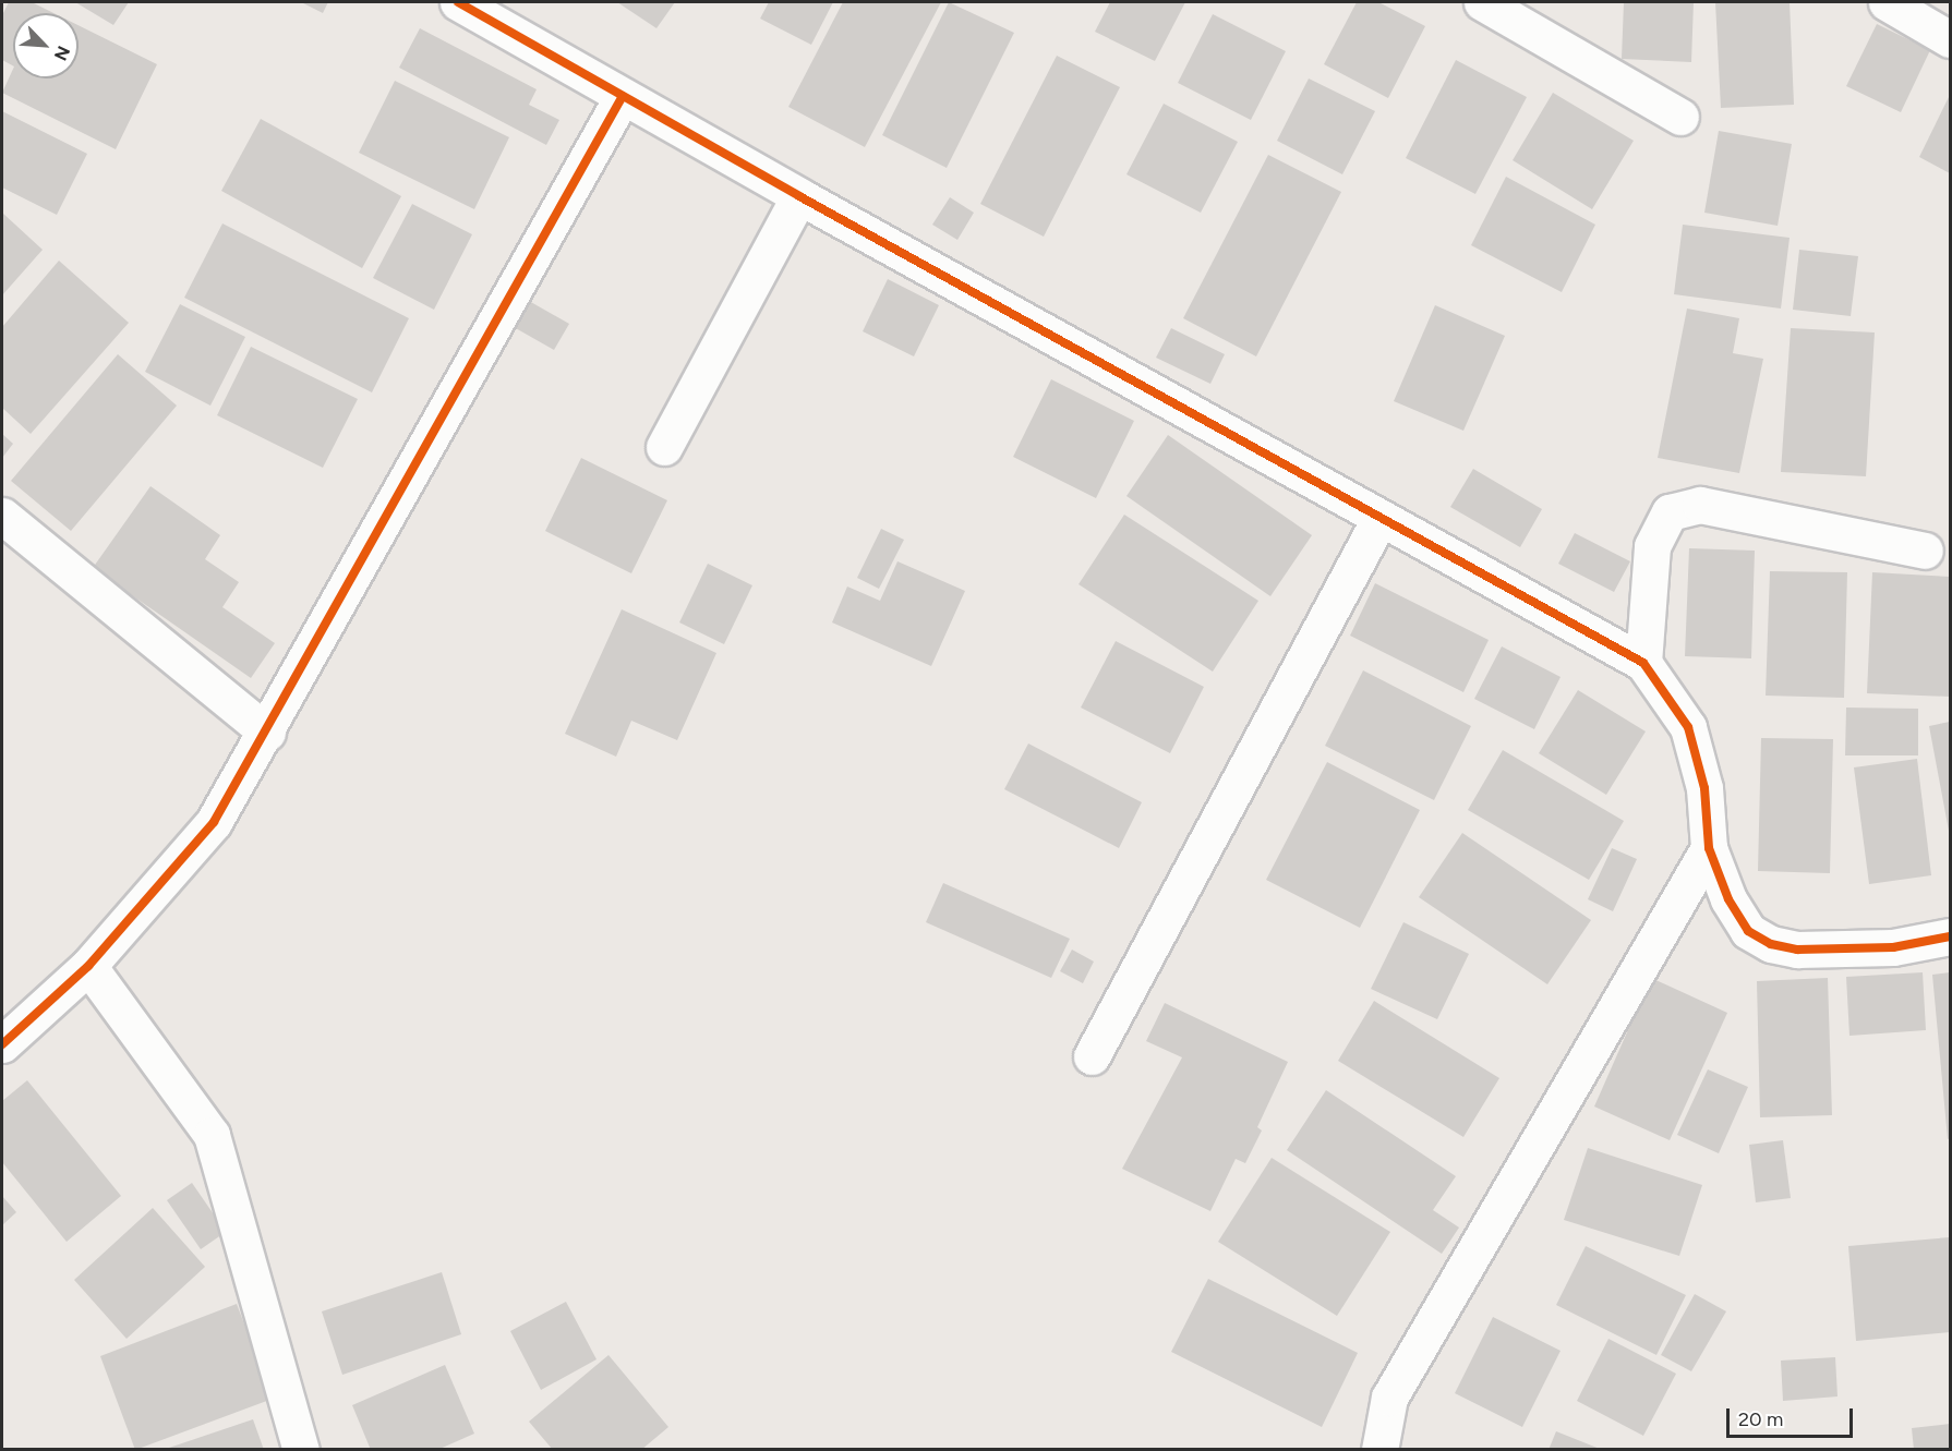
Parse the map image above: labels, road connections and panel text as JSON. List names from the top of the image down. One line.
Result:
{"scale_bar":"20 m","north":"bottom right"}
